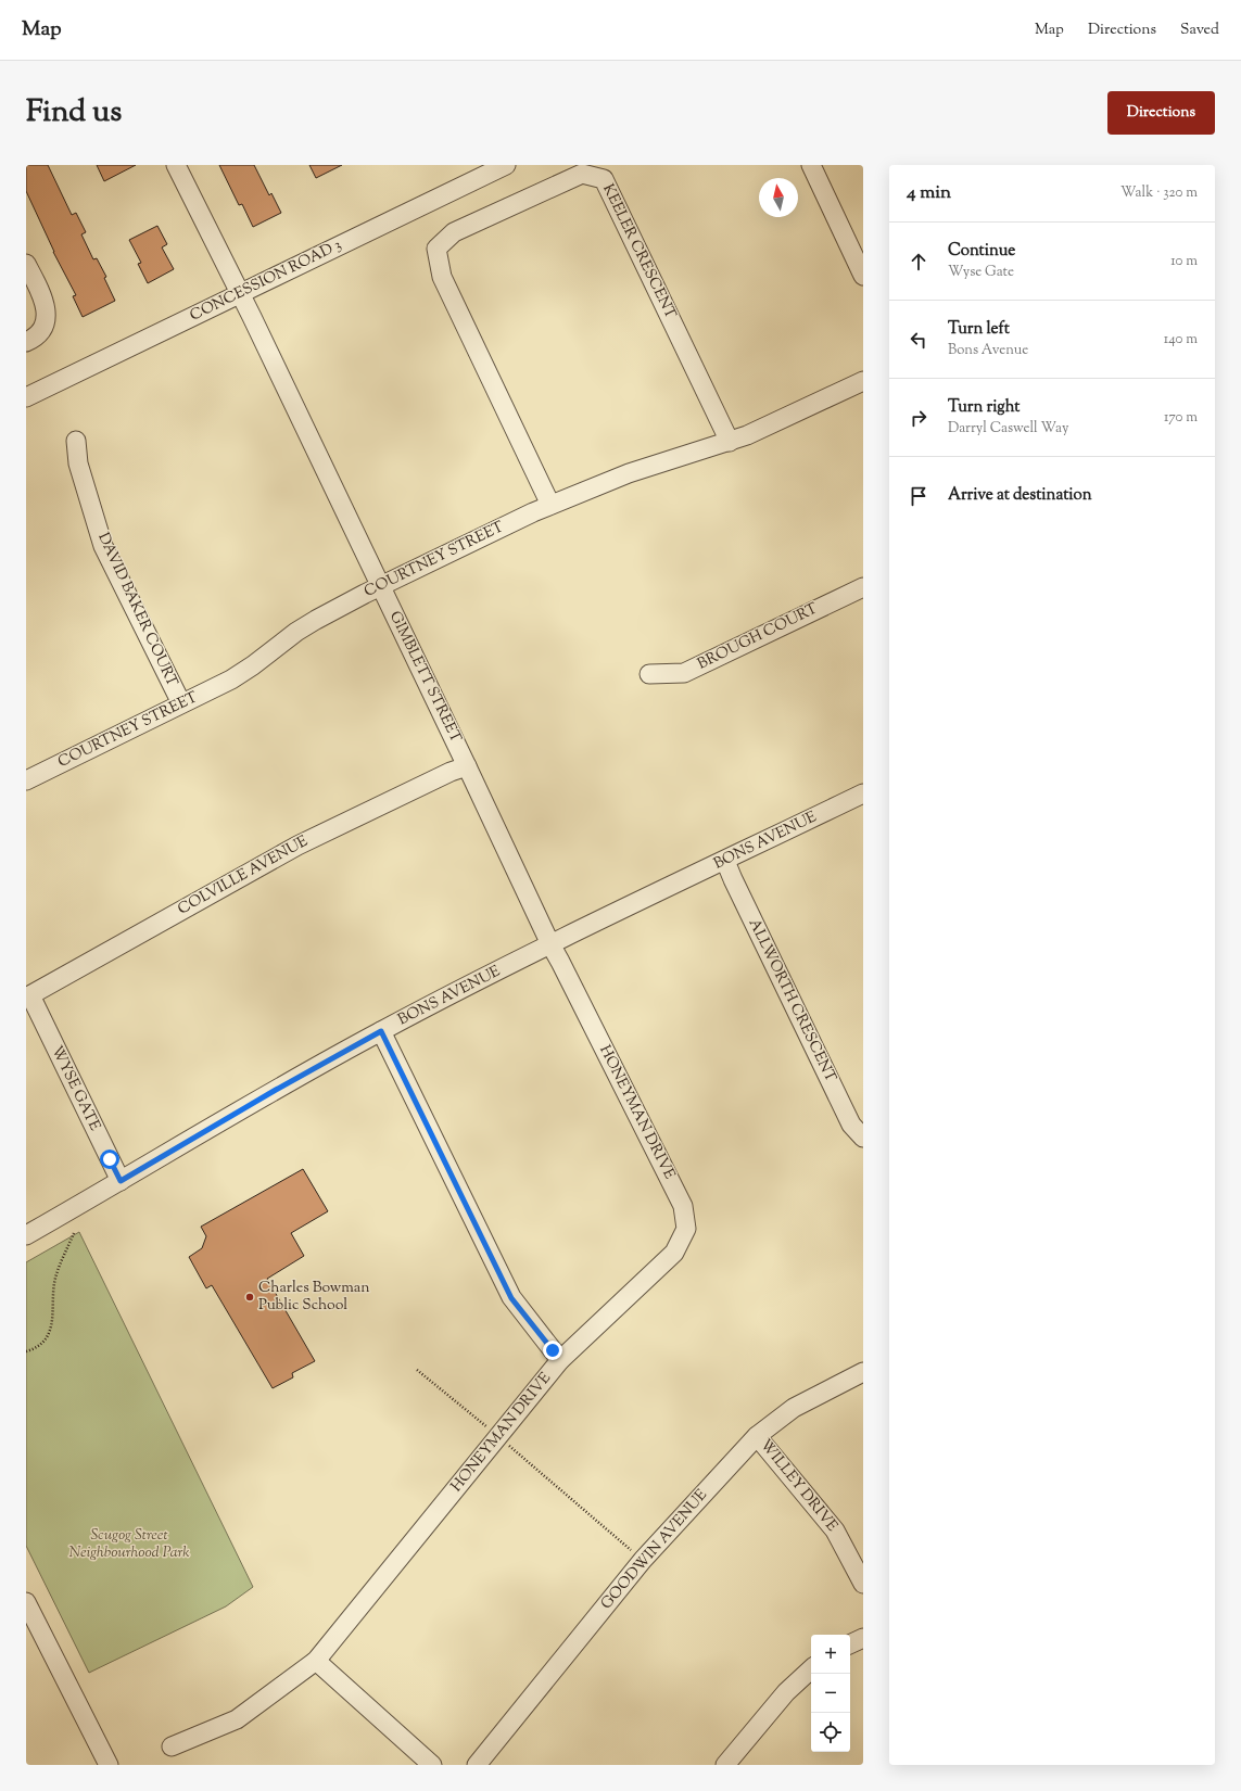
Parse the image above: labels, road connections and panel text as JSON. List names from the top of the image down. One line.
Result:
{"streets":{"street":["KEELER CRESCENT","CONCESSION ROAD 3","COURTNEY STREET","DAVID BAKER COURT","BROUGH COURT","GIMBLETT STREET","BONS AVENUE","COLVILLE AVENUE","ALLWORTH CRESCENT","WYSE GATE","HONEYMAN DRIVE","WILLEY DRIVE","GOODWIN AVENUE"]},"crossings":[["KEELER CRESCENT","COURTNEY STREET"],["CONCESSION ROAD 3","GIMBLETT STREET"],["COURTNEY STREET","DAVID BAKER COURT"],["COURTNEY STREET","GIMBLETT STREET"],["GIMBLETT STREET","BONS AVENUE"],["GIMBLETT STREET","COLVILLE AVENUE"],["GIMBLETT STREET","HONEYMAN DRIVE"],["BONS AVENUE","ALLWORTH CRESCENT"],["BONS AVENUE","WYSE GATE"],["BONS AVENUE","HONEYMAN DRIVE"],["COLVILLE AVENUE","WYSE GATE"],["WILLEY DRIVE","GOODWIN AVENUE"]],"parks":["Scugog Street Neighbourhood Park"],"places":["Charles Bowman Public School"],"north":"top","page":{"header":"Map","nav":["Map","Directions","Saved"],"title":"Find us","buttons":"Directions","heading":["4 min","Walk · 320 m"],"list":[["Continue","Wyse Gate","10 m"],["Turn left","Bons Avenue","140 m"],["Turn right","Darryl Caswell Way","170 m"],"Arrive at destination"],"map_buttons":["+","−"]}}
